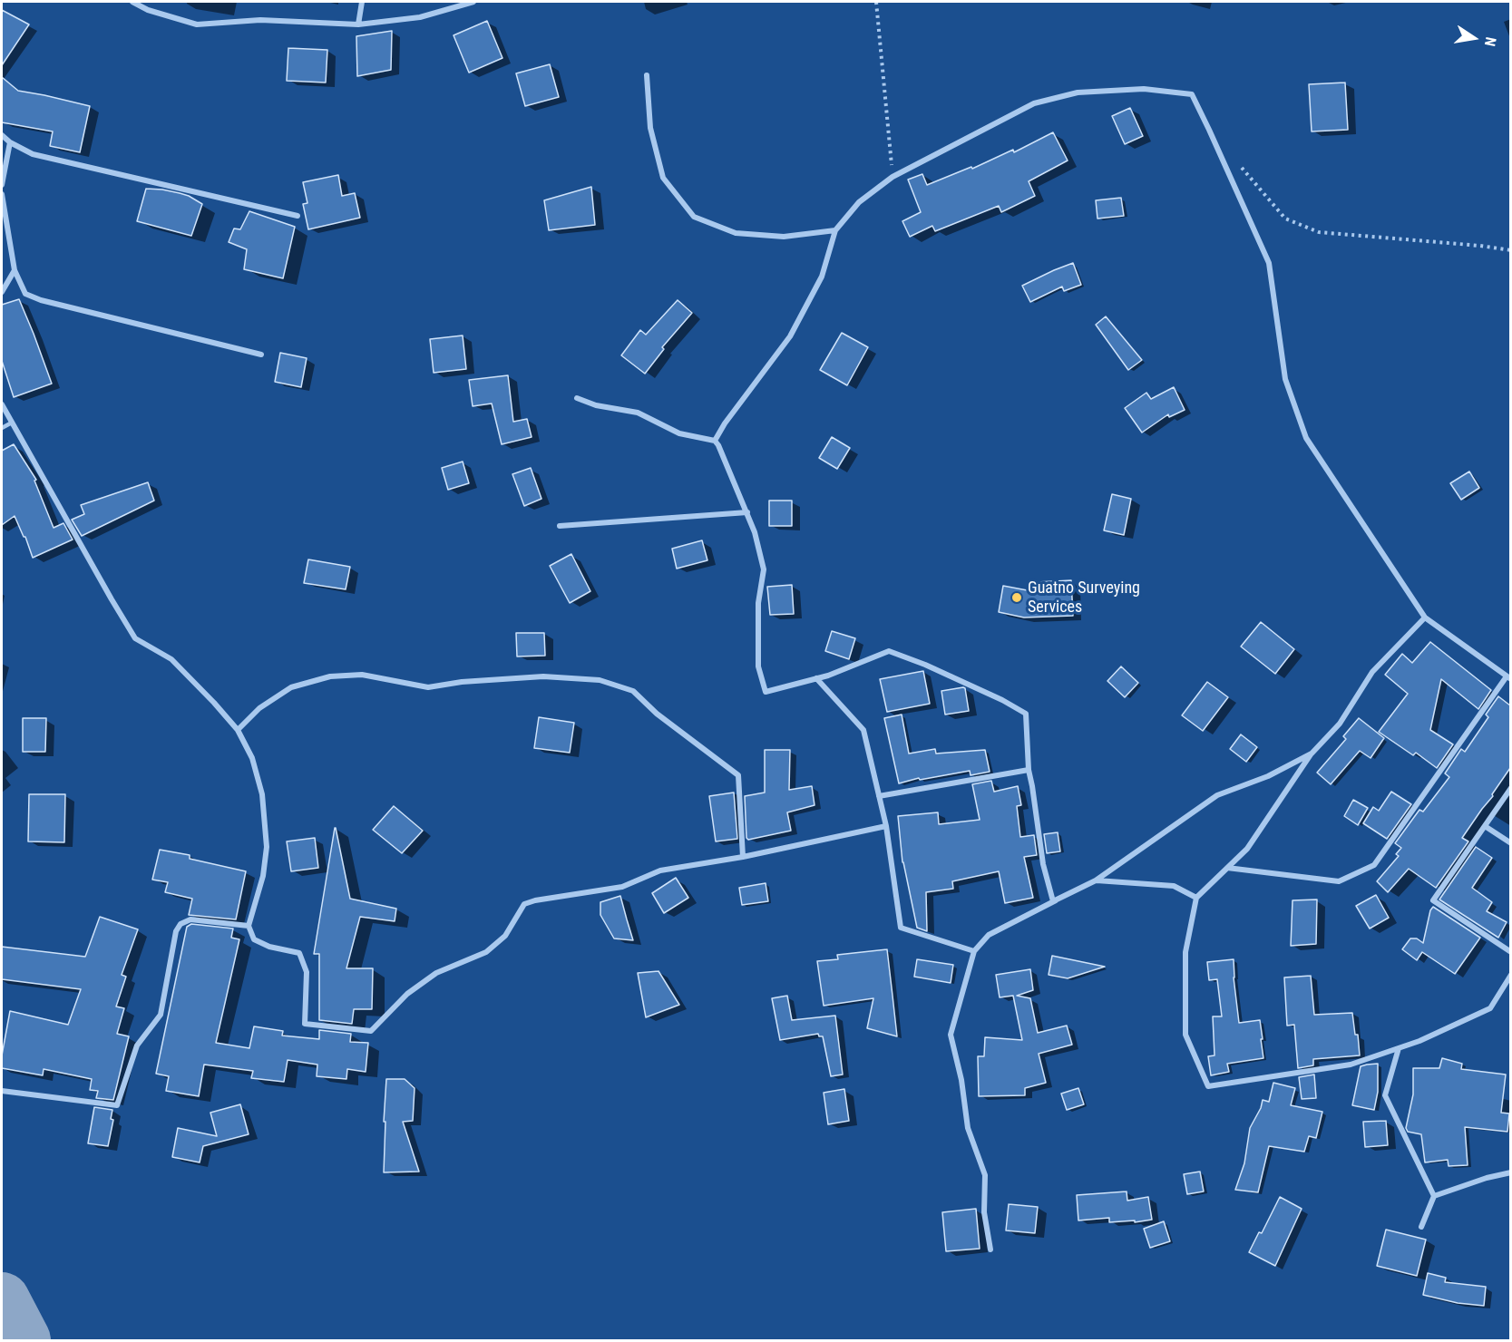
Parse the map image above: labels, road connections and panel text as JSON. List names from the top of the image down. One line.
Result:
{"places":["Guatno Surveying Services"],"north":"right"}
